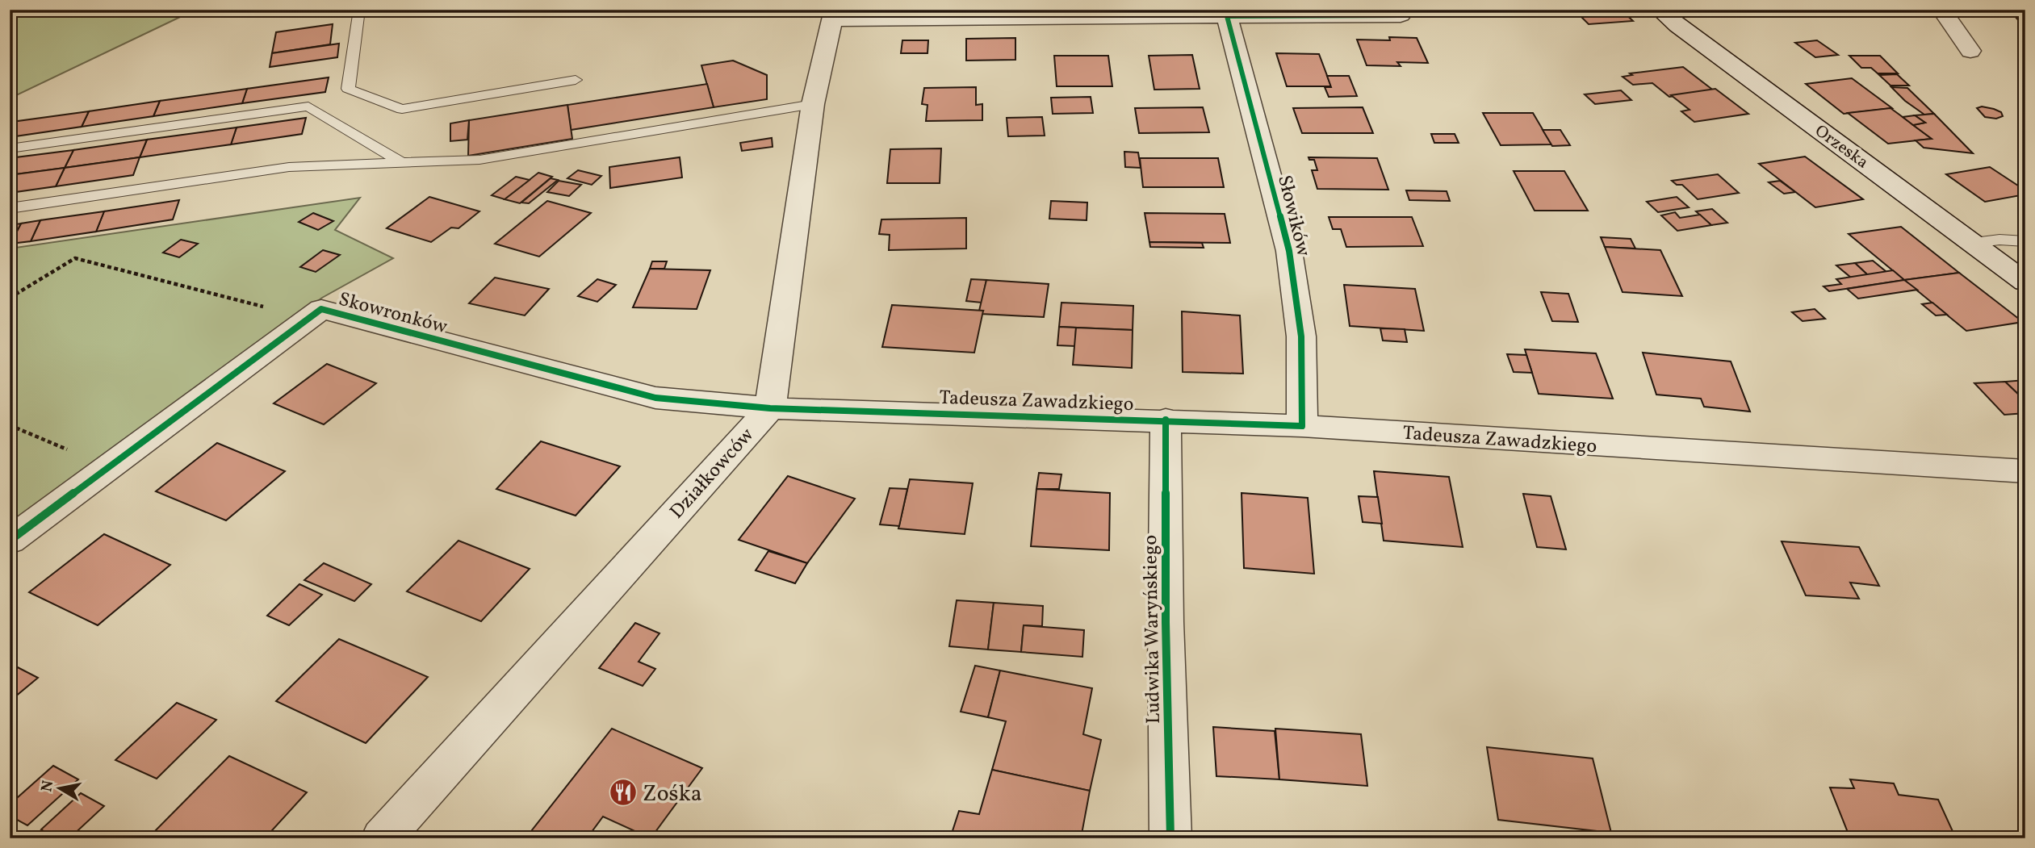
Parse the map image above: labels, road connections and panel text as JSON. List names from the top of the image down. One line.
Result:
{"streets":{"street":["Orzeska","Słowików","Skowronków","Tadeusza Zawadzkiego","Działkowców","Ludwika Waryńskiego"]},"crossings":[["Słowików","Tadeusza Zawadzkiego"],["Skowronków","Tadeusza Zawadzkiego"],["Skowronków","Działkowców"],["Tadeusza Zawadzkiego","Działkowców"],["Tadeusza Zawadzkiego","Ludwika Waryńskiego"]],"places":{"restaurant":["Zośka"]},"north":"left"}
